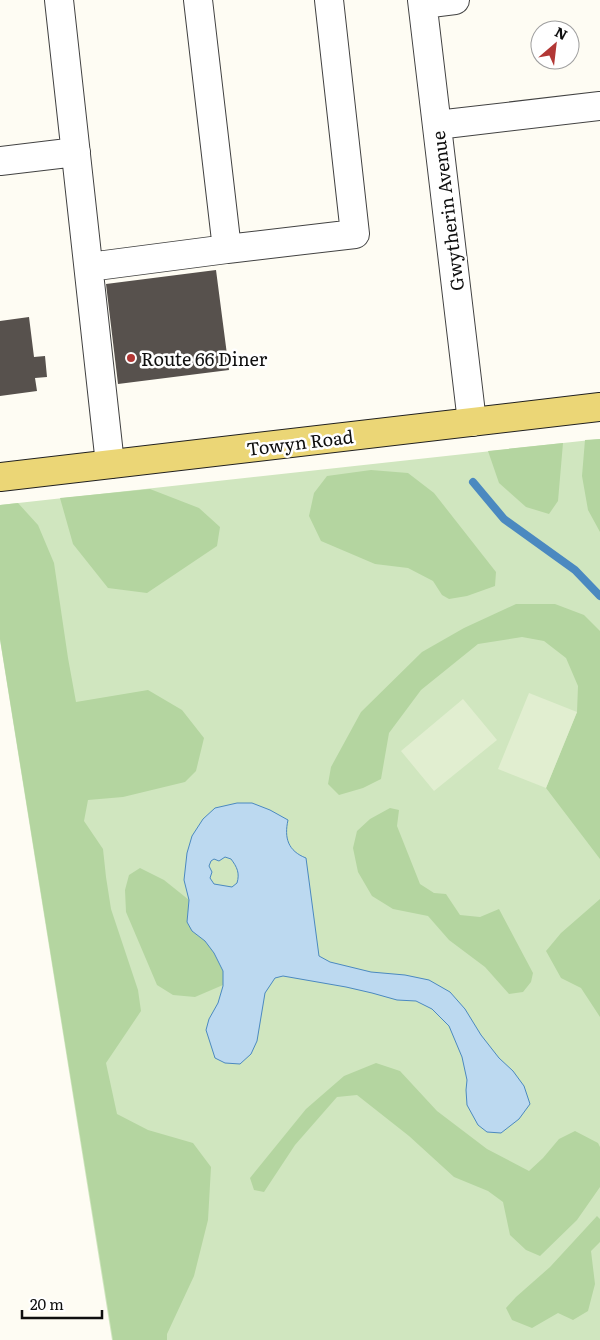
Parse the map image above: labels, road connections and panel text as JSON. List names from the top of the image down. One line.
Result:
{"streets":{"main road":["Towyn Road"],"street":["Gwytherin Avenue"]},"crossings":[["Gwytherin Avenue","Towyn Road"]],"places":["Route 66 Diner"],"scale_bar":"20 m","north":"top right"}
